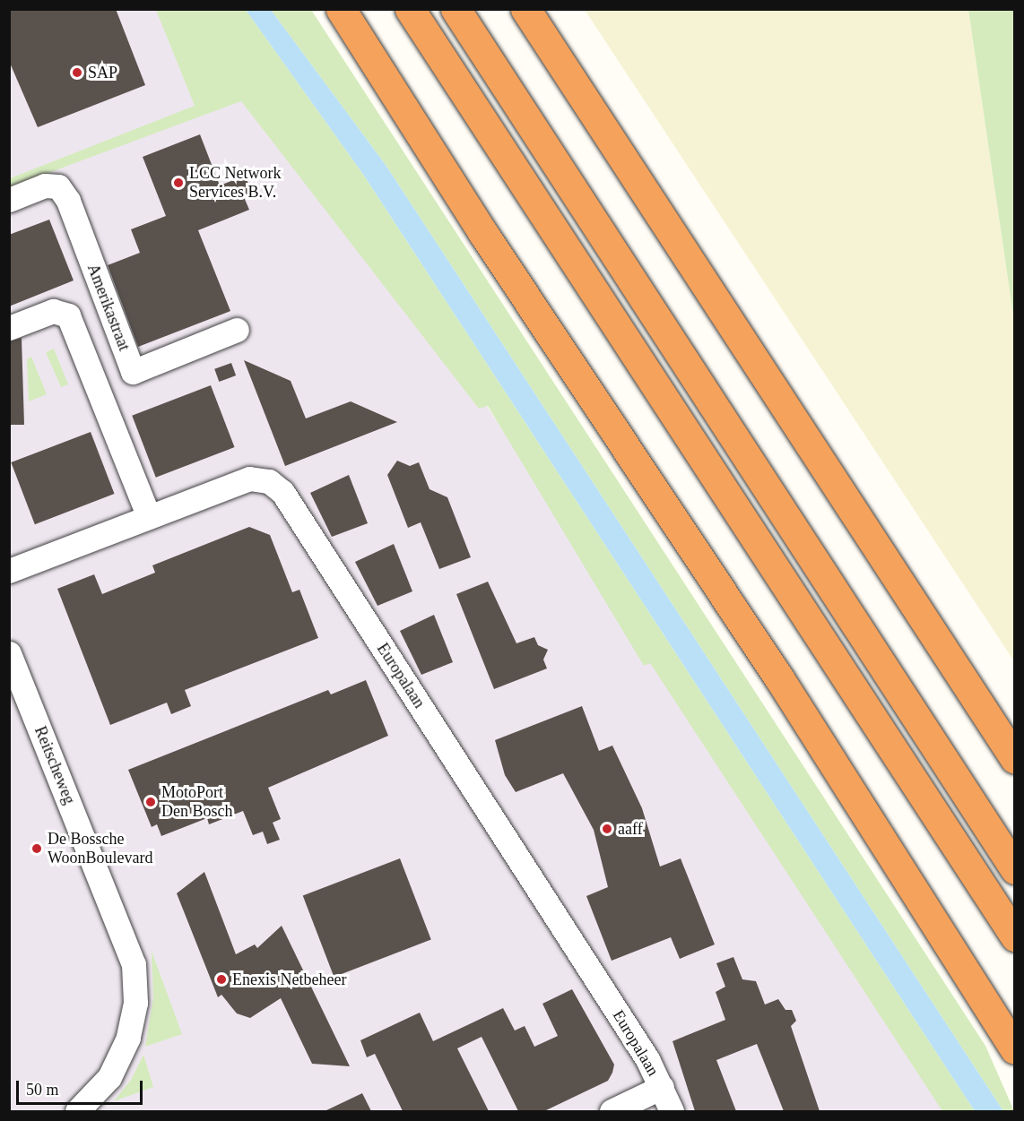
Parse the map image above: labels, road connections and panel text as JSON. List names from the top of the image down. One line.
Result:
{"streets":{"street":["Amerikastraat","Europalaan","Reitscheweg"]},"places":["SAP","LCC Network Services B.V.","MotoPort Den Bosch","aaff","De Bossche WoonBoulevard","Enexis Netbeheer"],"scale_bar":"50 m"}
